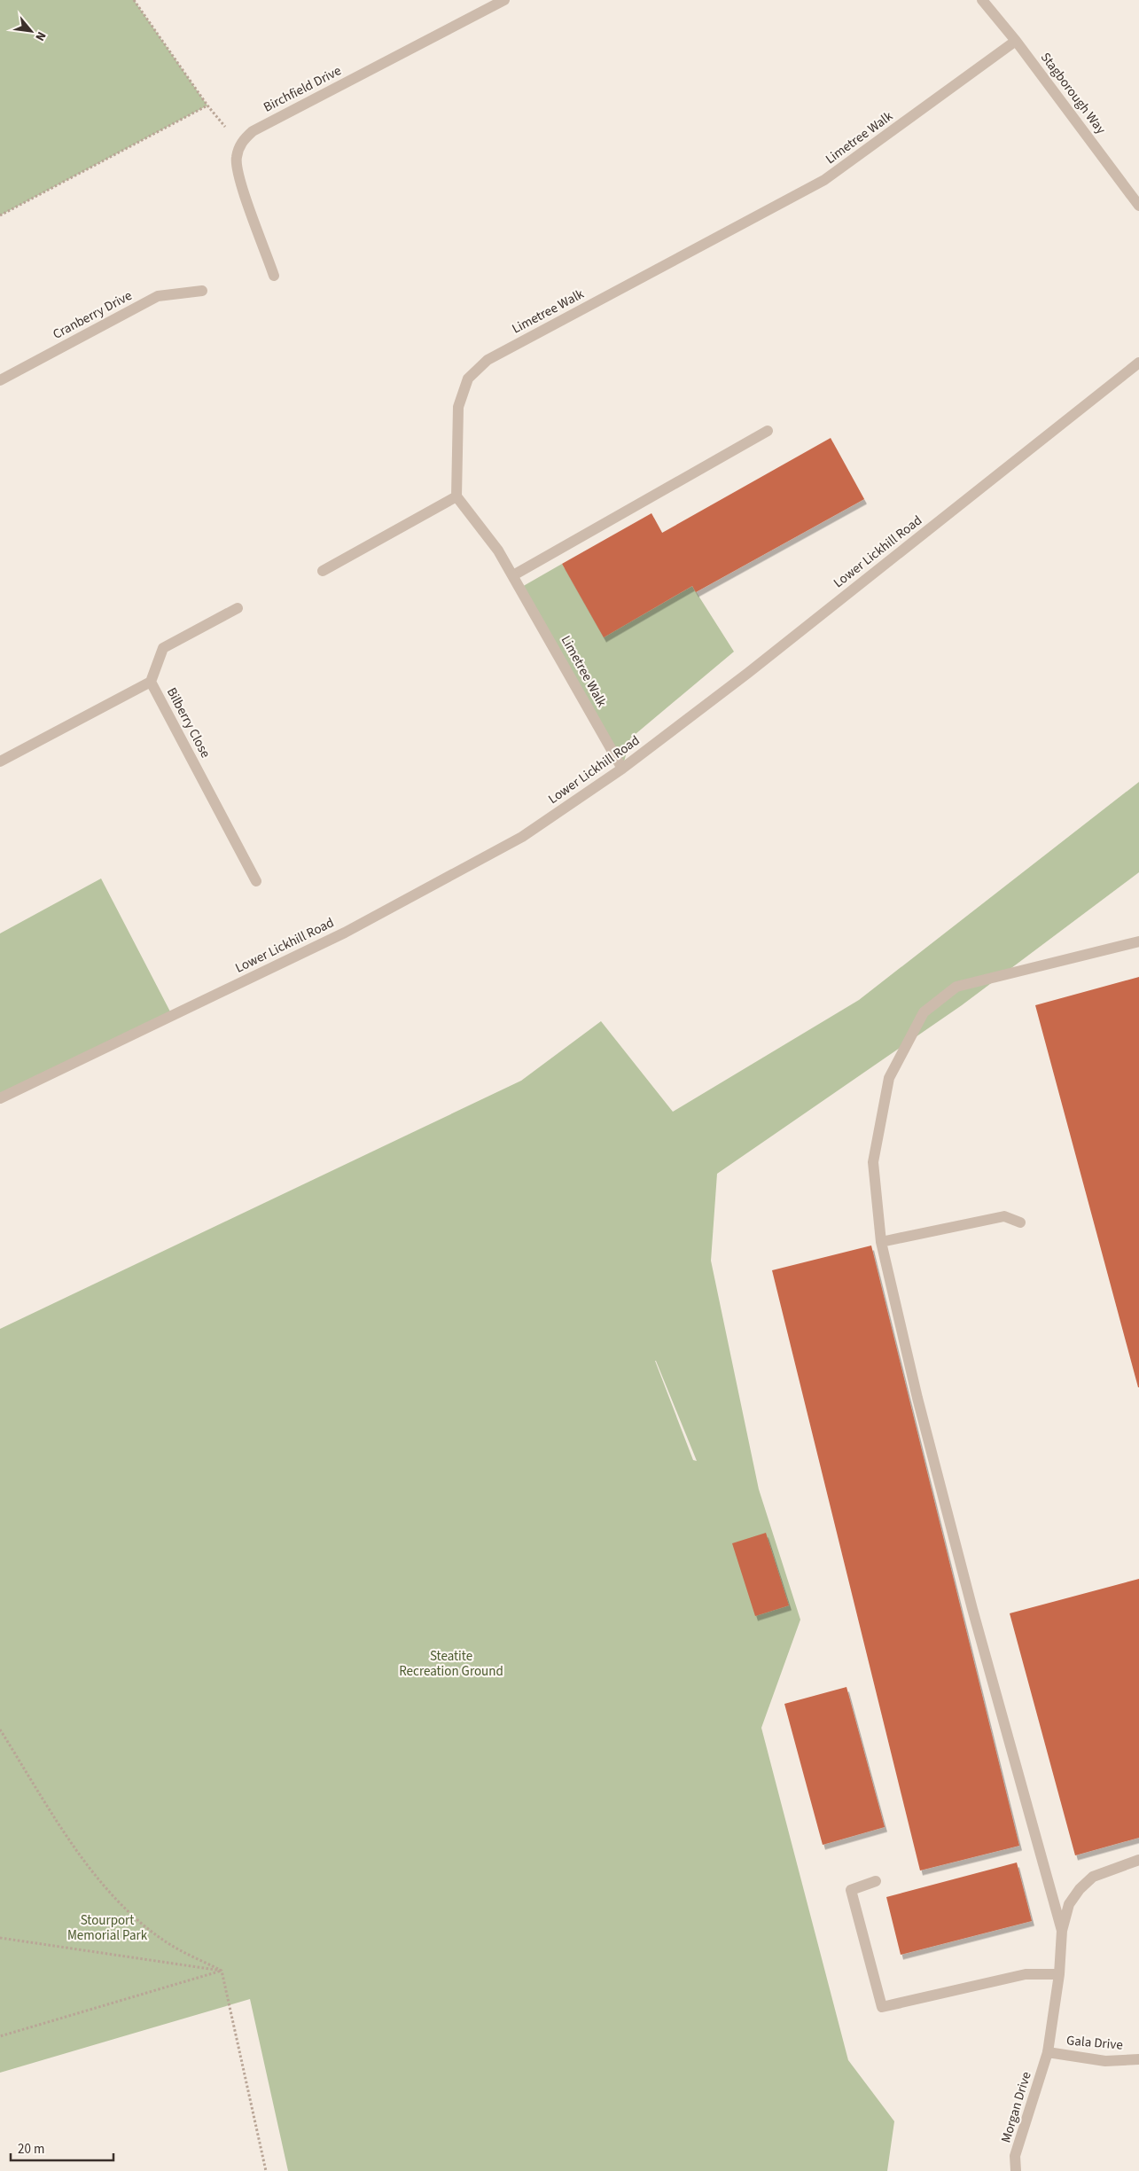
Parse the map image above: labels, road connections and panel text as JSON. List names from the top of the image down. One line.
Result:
{"streets":{"street":["Birchfield Drive","Stagborough Way","Limetree Walk","Cranberry Drive","Lower Lickhill Road","Bilberry Close","Gala Drive","Morgan Drive"]},"crossings":[["Stagborough Way","Limetree Walk"],["Limetree Walk","Lower Lickhill Road"],["Gala Drive","Morgan Drive"]],"parks":["Steatite Recreation Ground","Stourport Memorial Park"],"scale_bar":"20 m","north":"bottom right"}
